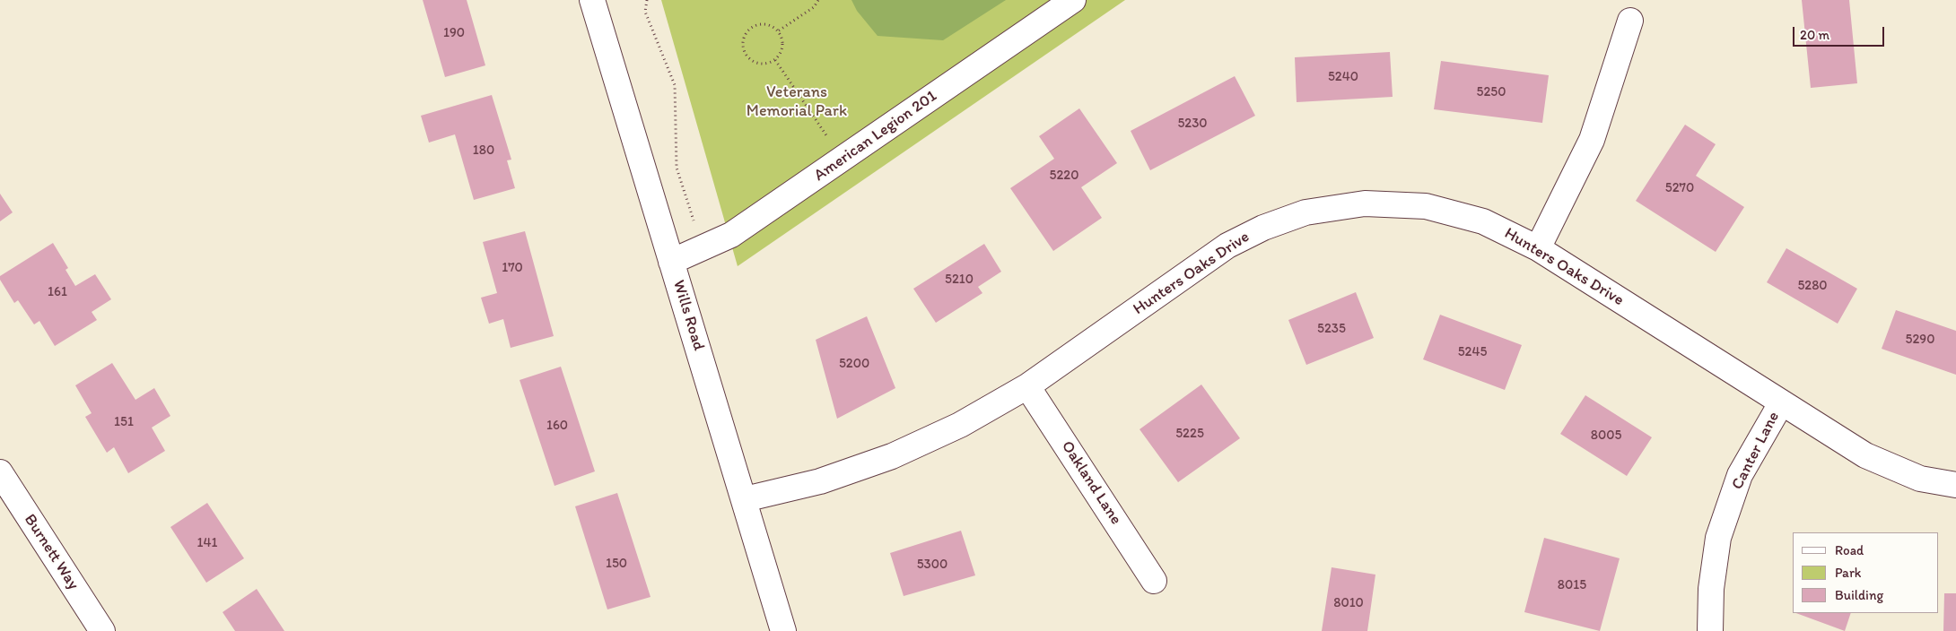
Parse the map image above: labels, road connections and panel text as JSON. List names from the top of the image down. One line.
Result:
{"streets":{"street":["American Legion 201","Hunters Oaks Drive","Wills Road","Canter Lane","Oakland Lane","Burnett Way"]},"crossings":[["American Legion 201","Wills Road"],["Hunters Oaks Drive","Wills Road"],["Hunters Oaks Drive","Canter Lane"],["Hunters Oaks Drive","Oakland Lane"]],"parks":["Veterans Memorial Park"],"house_numbers":["190","5240","5250","5230","180","5220","5270","170","5210","5280","161","5235","5290","5245","5200","151","160","5225","8005","141","150","5300","8015","8010"],"legend":["Road","Park","Building"],"scale_bar":"20 m"}
